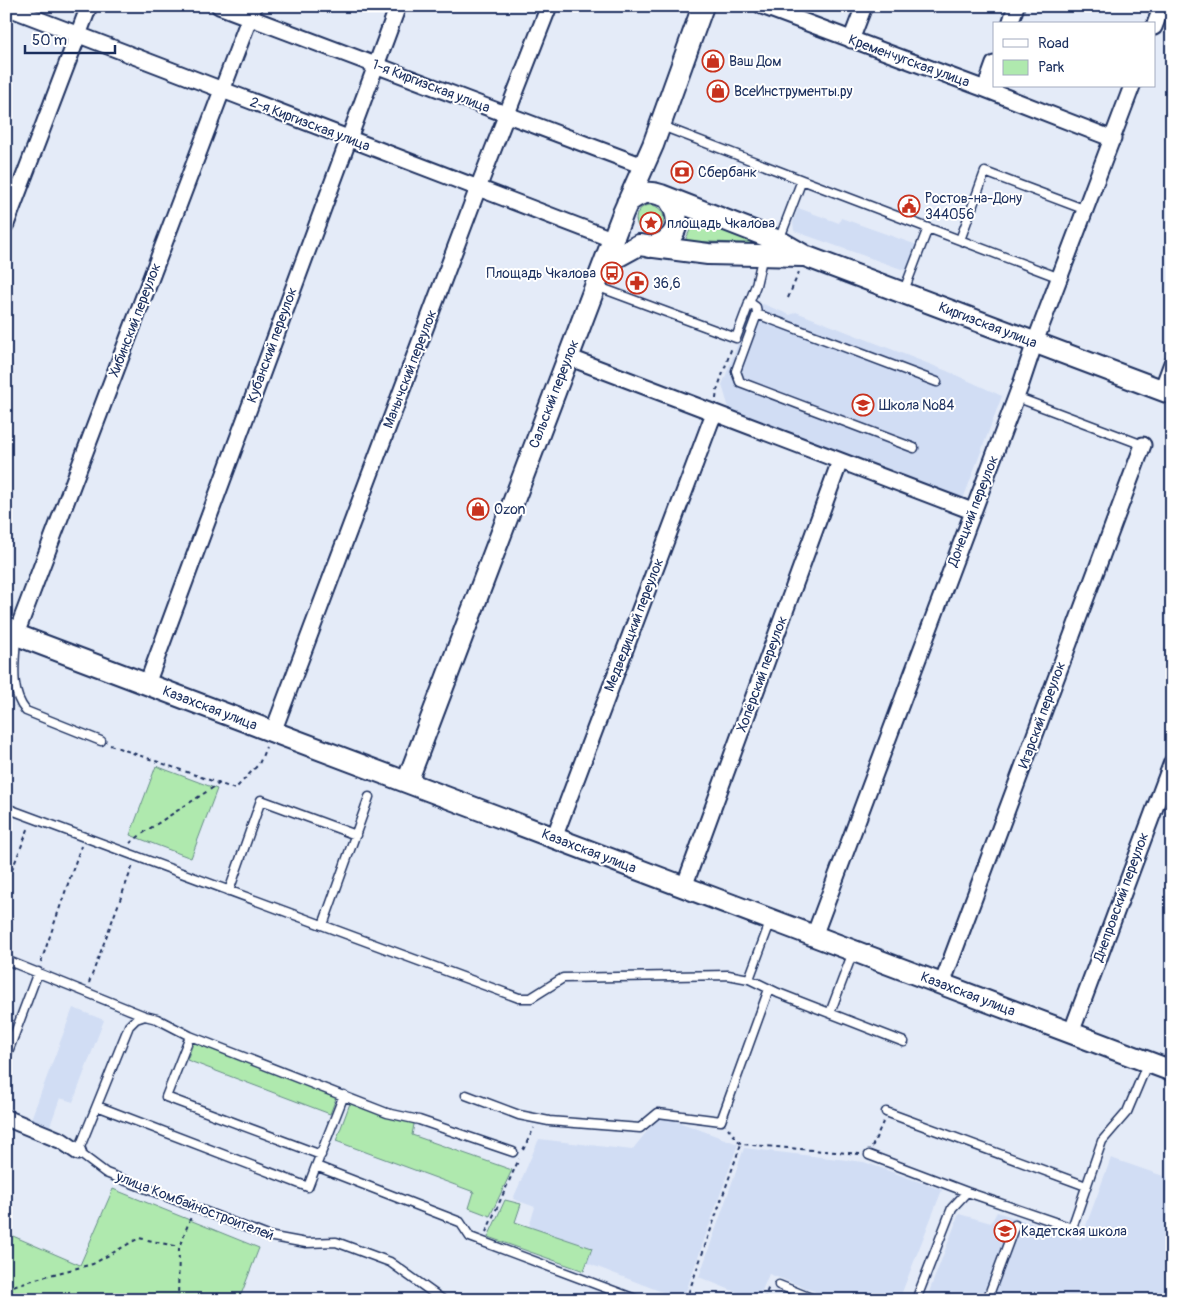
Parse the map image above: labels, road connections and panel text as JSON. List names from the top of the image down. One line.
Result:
{"streets":{"main road":["Киргизская улица","Сальский переулок","Казахская улица"],"street":["Кременчугская улица","1-я Киргизская улица","2-я Киргизская улица","Хибинский переулок","Кубанский переулок","Манычский переулок","Донецкий переулок","Медведицкий переулок","Хопёрский переулок","Игарский переулок","Днепровский переулок","улица Комбайностроителей"]},"crossings":[["Кременчугская улица","Донецкий переулок"],["1-я Киргизская улица","Хибинский переулок"],["1-я Киргизская улица","Кубанский переулок"],["1-я Киргизская улица","Манычский переулок"],["1-я Киргизская улица","Сальский переулок"],["2-я Киргизская улица","Хибинский переулок"],["2-я Киргизская улица","Кубанский переулок"],["2-я Киргизская улица","Манычский переулок"],["2-я Киргизская улица","Сальский переулок"],["Хибинский переулок","Казахская улица"],["Киргизская улица","Сальский переулок"],["Киргизская улица","Донецкий переулок"],["Кубанский переулок","Казахская улица"],["Манычский переулок","Казахская улица"],["Сальский переулок","Казахская улица"],["Донецкий переулок","Казахская улица"],["Медведицкий переулок","Казахская улица"],["Хопёрский переулок","Казахская улица"],["Казахская улица","Игарский переулок"],["Казахская улица","Днепровский переулок"]],"places":{"shop":["Ваш Дом","ВсеИнструменты.ру","Ozon"],"bank":["Сбербанк"],"public building":["Ростов-на-Дону 344056"],"place":["площадь Чкалова"],"bus stop":["Площадь Чкалова"],"pharmacy":["36,6"],"school or university":["Школа №84","Кадетская школа"]},"legend":["Road","Park"],"scale_bar":"50 m"}
